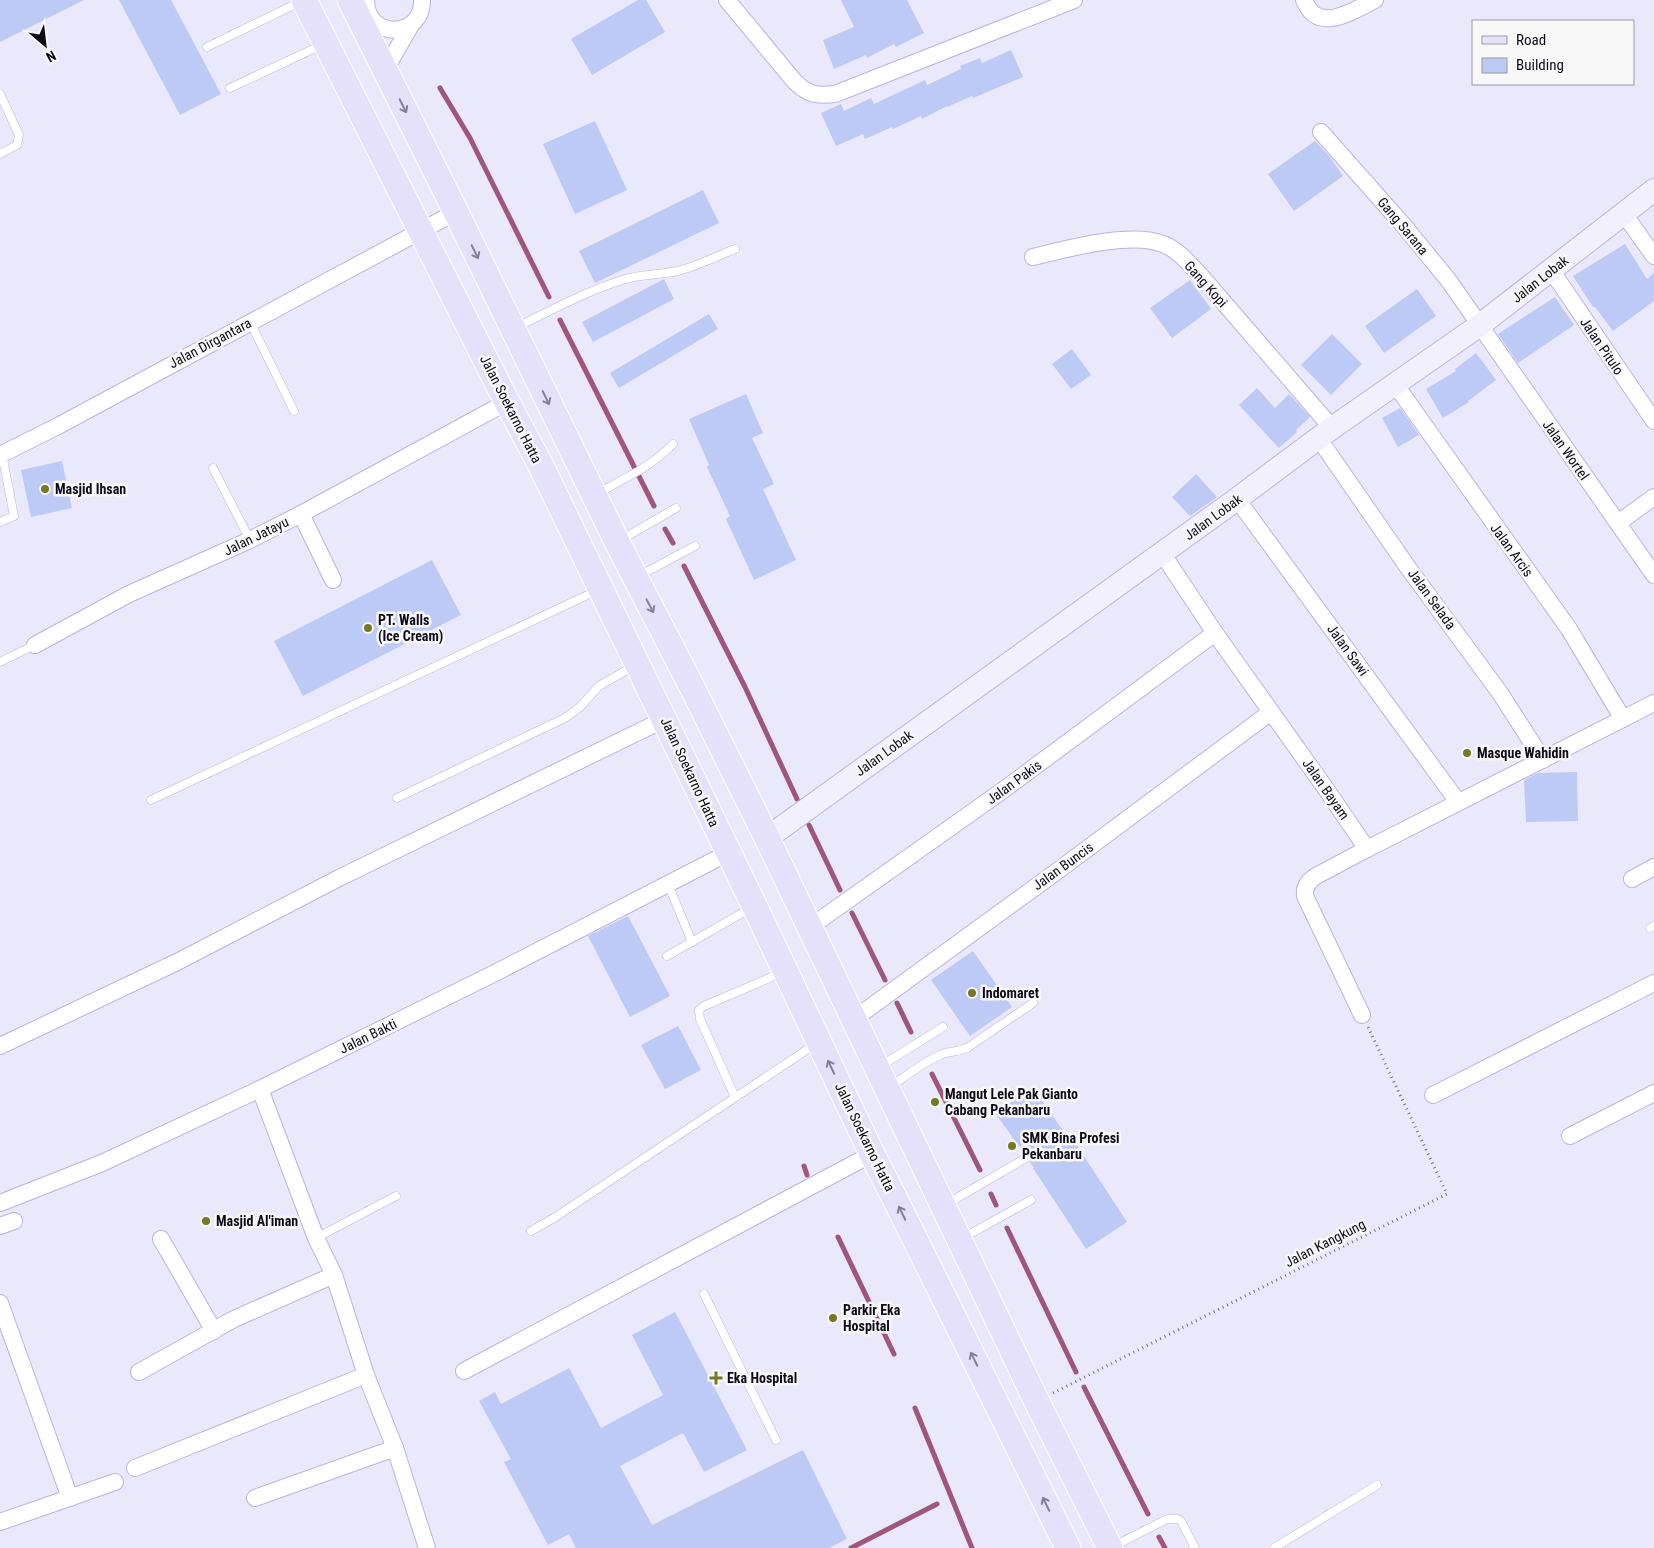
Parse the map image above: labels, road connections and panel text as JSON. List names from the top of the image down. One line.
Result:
{"streets":{"main road":["Jalan Lobak","Jalan Soekarno Hatta"],"street":["Gang Sarana","Gang Kopi","Jalan Dirgantara","Jalan Pitulo","Jalan Wortel","Jalan Jatayu","Jalan Arcis","Jalan Selada","Jalan Sawi","Jalan Pakis","Jalan Bayam","Jalan Buncis","Jalan Bakti"],"path":["Jalan Kangkung"]},"crossings":[["Gang Sarana","Jalan Lobak"],["Gang Sarana","Jalan Wortel"],["Jalan Lobak","Gang Kopi"],["Jalan Lobak","Jalan Pitulo"],["Jalan Lobak","Jalan Wortel"],["Jalan Lobak","Jalan Arcis"],["Jalan Lobak","Jalan Selada"],["Jalan Lobak","Jalan Sawi"],["Jalan Lobak","Jalan Bayam"],["Gang Kopi","Jalan Selada"],["Jalan Dirgantara","Jalan Soekarno Hatta"],["Jalan Soekarno Hatta","Jalan Jatayu"],["Jalan Soekarno Hatta","Jalan Bakti"],["Jalan Pakis","Jalan Bayam"],["Jalan Bayam","Jalan Buncis"]],"places":{"other":["Masjid Ihsan","PT. Walls (Ice Cream)","Masque Wahidin","Indomaret","Mangut Lele Pak Gianto Cabang Pekanbaru","SMK Bina Profesi Pekanbaru","Masjid Al'iman","Parkir Eka Hospital"],"health":["Eka Hospital"]},"legend":["Road","Building"],"north":"bottom right"}
